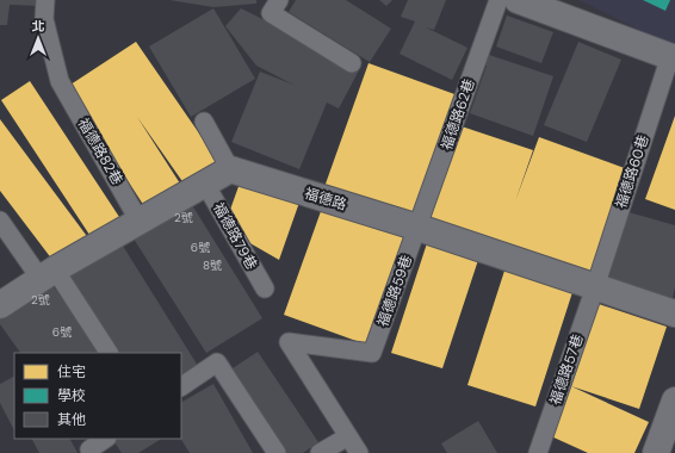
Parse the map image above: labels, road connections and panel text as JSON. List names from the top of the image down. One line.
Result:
{"streets":{"street":["福德路"],"lane":["福德路62巷","福德路82巷","福德路60巷","福德路79巷","福德路59巷","福德路57巷"]},"crossings":[["福德路62巷","福德路"],["福德路62巷","福德路59巷"],["福德路60巷","福德路"],["福德路60巷","福德路57巷"],["福德路","福德路59巷"],["福德路","福德路57巷"]],"house_numbers":["2號","6號","8號","2號","6號"],"legend":["住宅","學校","其他"],"north":"top"}
